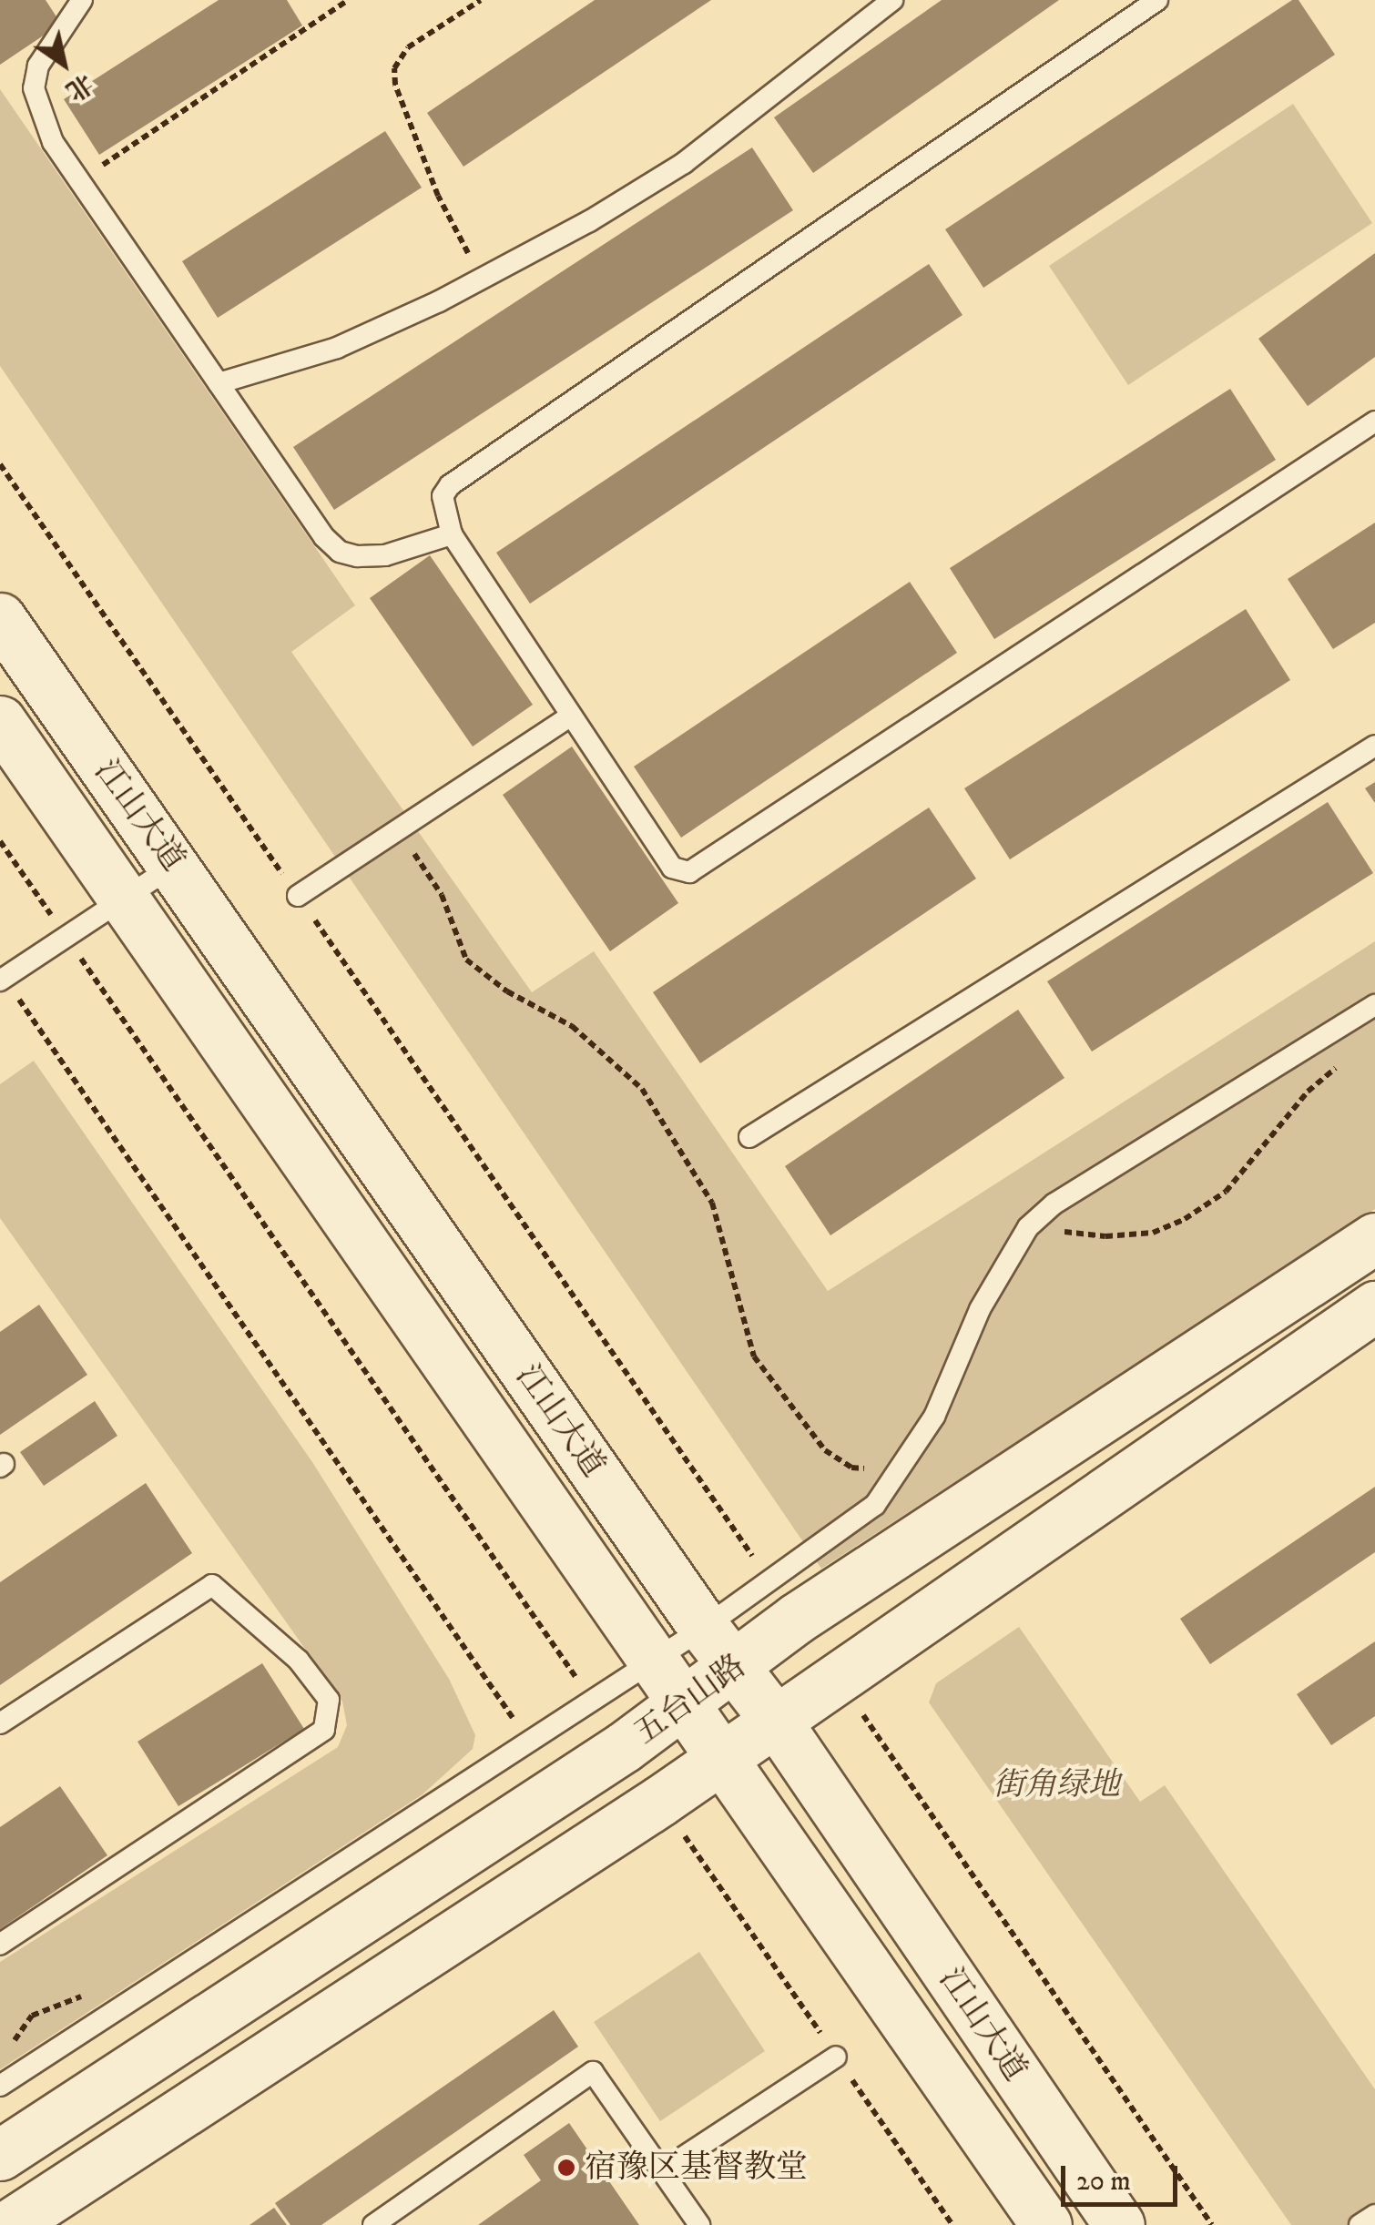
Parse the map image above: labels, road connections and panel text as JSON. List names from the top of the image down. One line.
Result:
{"streets":{"main road":["江山大道","五台山路"]},"crossings":[["江山大道","五台山路"]],"parks":["街角绿地"],"places":["宿豫区基督教堂"],"scale_bar":"20 m","north":"bottom right"}
